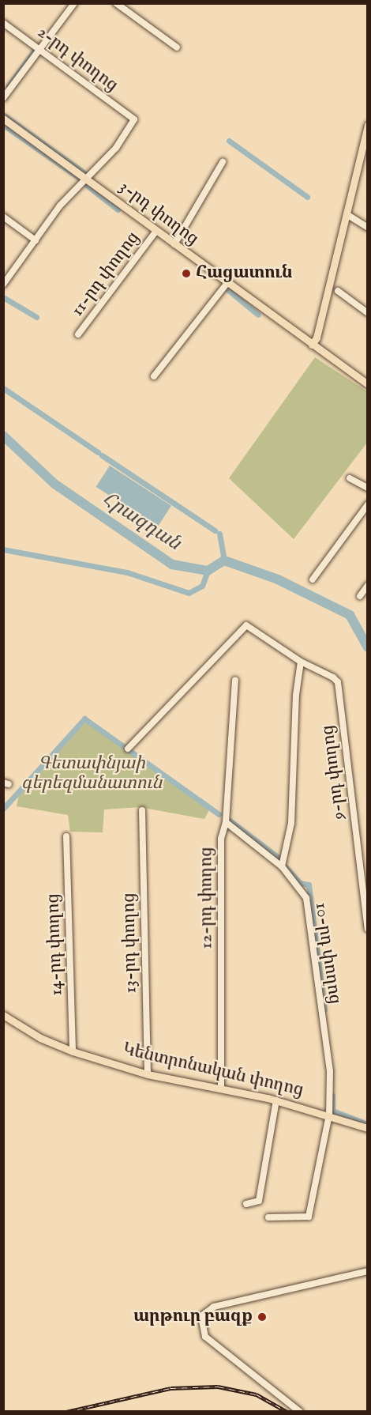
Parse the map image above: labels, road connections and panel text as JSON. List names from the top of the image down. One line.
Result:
{"streets":{"main road":["3-րդ փողոց","Կենտրոնական փողոց"],"street":["2-րդ փողոց","11-րդ փողոց","9-րդ փողոց","12-րդ փողոց","13-րդ փողոց","14-րդ փողոց","10-րդ փողոց"]},"crossings":[["2-րդ փողոց","3-րդ փողոց"],["3-րդ փողոց","11-րդ փողոց"],["12-րդ փողոց","10-րդ փողոց"],["12-րդ փողոց","Կենտրոնական փողոց"],["13-րդ փողոց","Կենտրոնական փողոց"],["14-րդ փողոց","Կենտրոնական փողոց"],["10-րդ փողոց","Կենտրոնական փողոց"]],"water":["Հրազդան"],"parks":["Գետափնյաի գերեզմանատուն"],"places":["Հացատուն","արթուր բազք"]}
